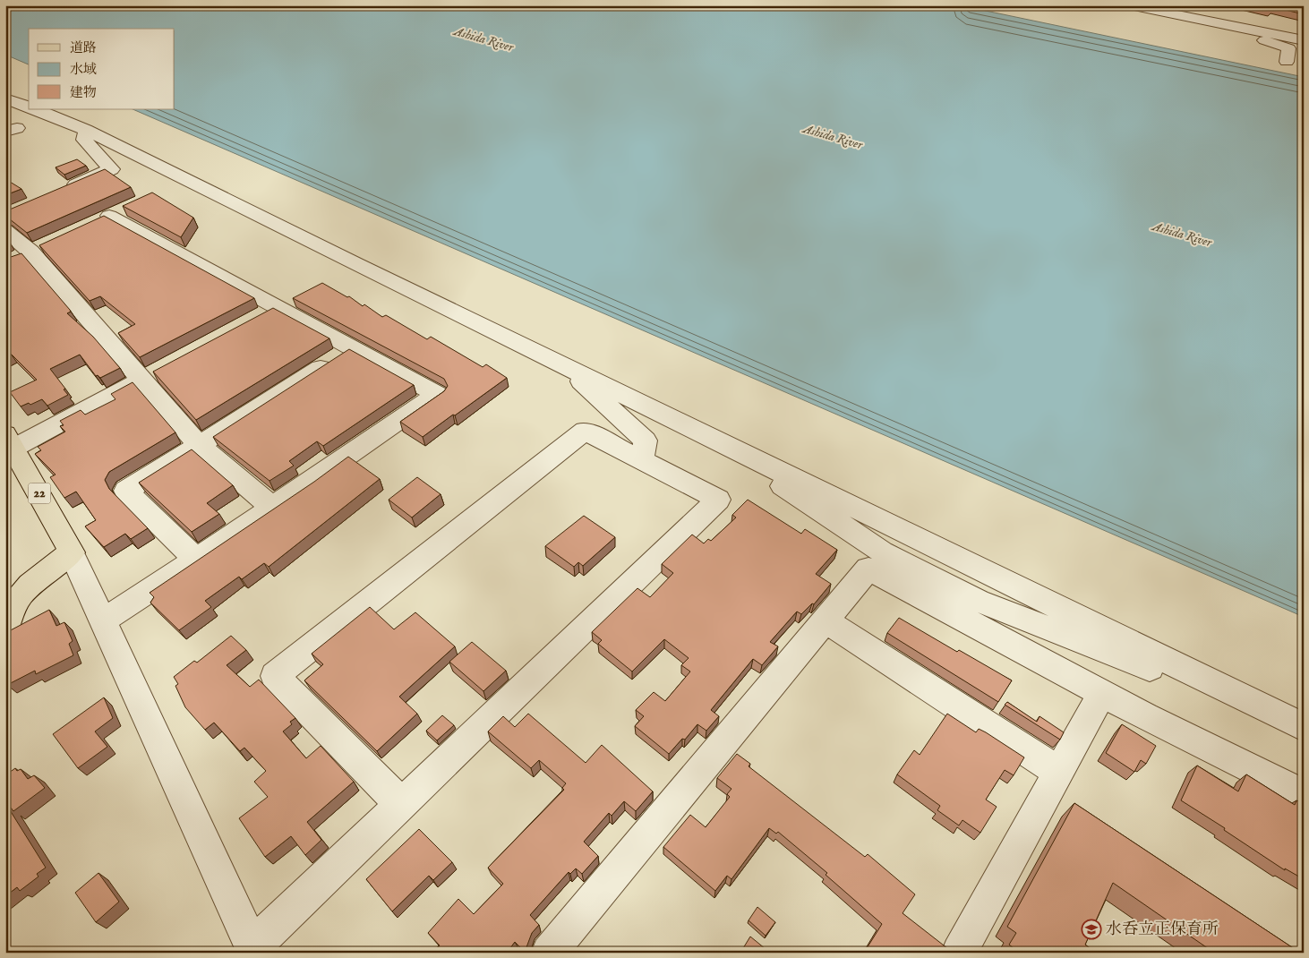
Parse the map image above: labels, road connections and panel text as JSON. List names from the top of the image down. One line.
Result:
{"streets":{"main road":["22"]},"water":["Ashida River"],"places":{"school or university":["水呑立正保育所"]},"legend":["道路","水域","建物"]}
